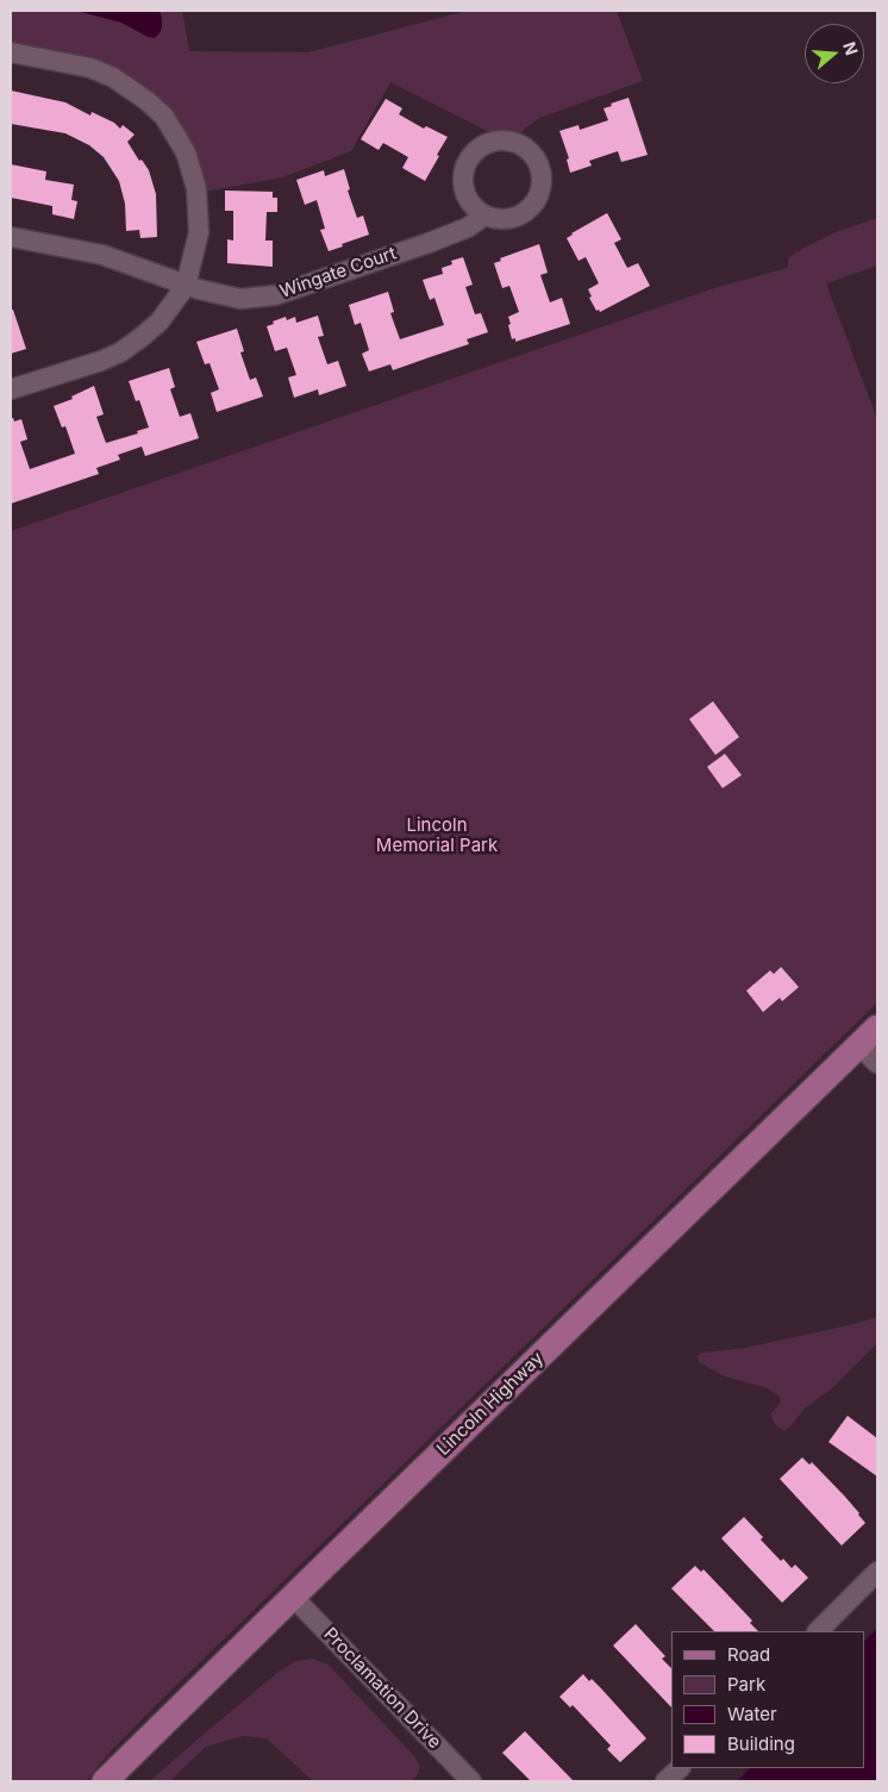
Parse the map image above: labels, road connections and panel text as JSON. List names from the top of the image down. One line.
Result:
{"streets":{"main road":["Lincoln Highway"],"street":["Wingate Court","Proclamation Drive"]},"crossings":[["Lincoln Highway","Proclamation Drive"]],"parks":["Lincoln Memorial Park"],"legend":["Road","Park","Water","Building"],"north":"right"}
